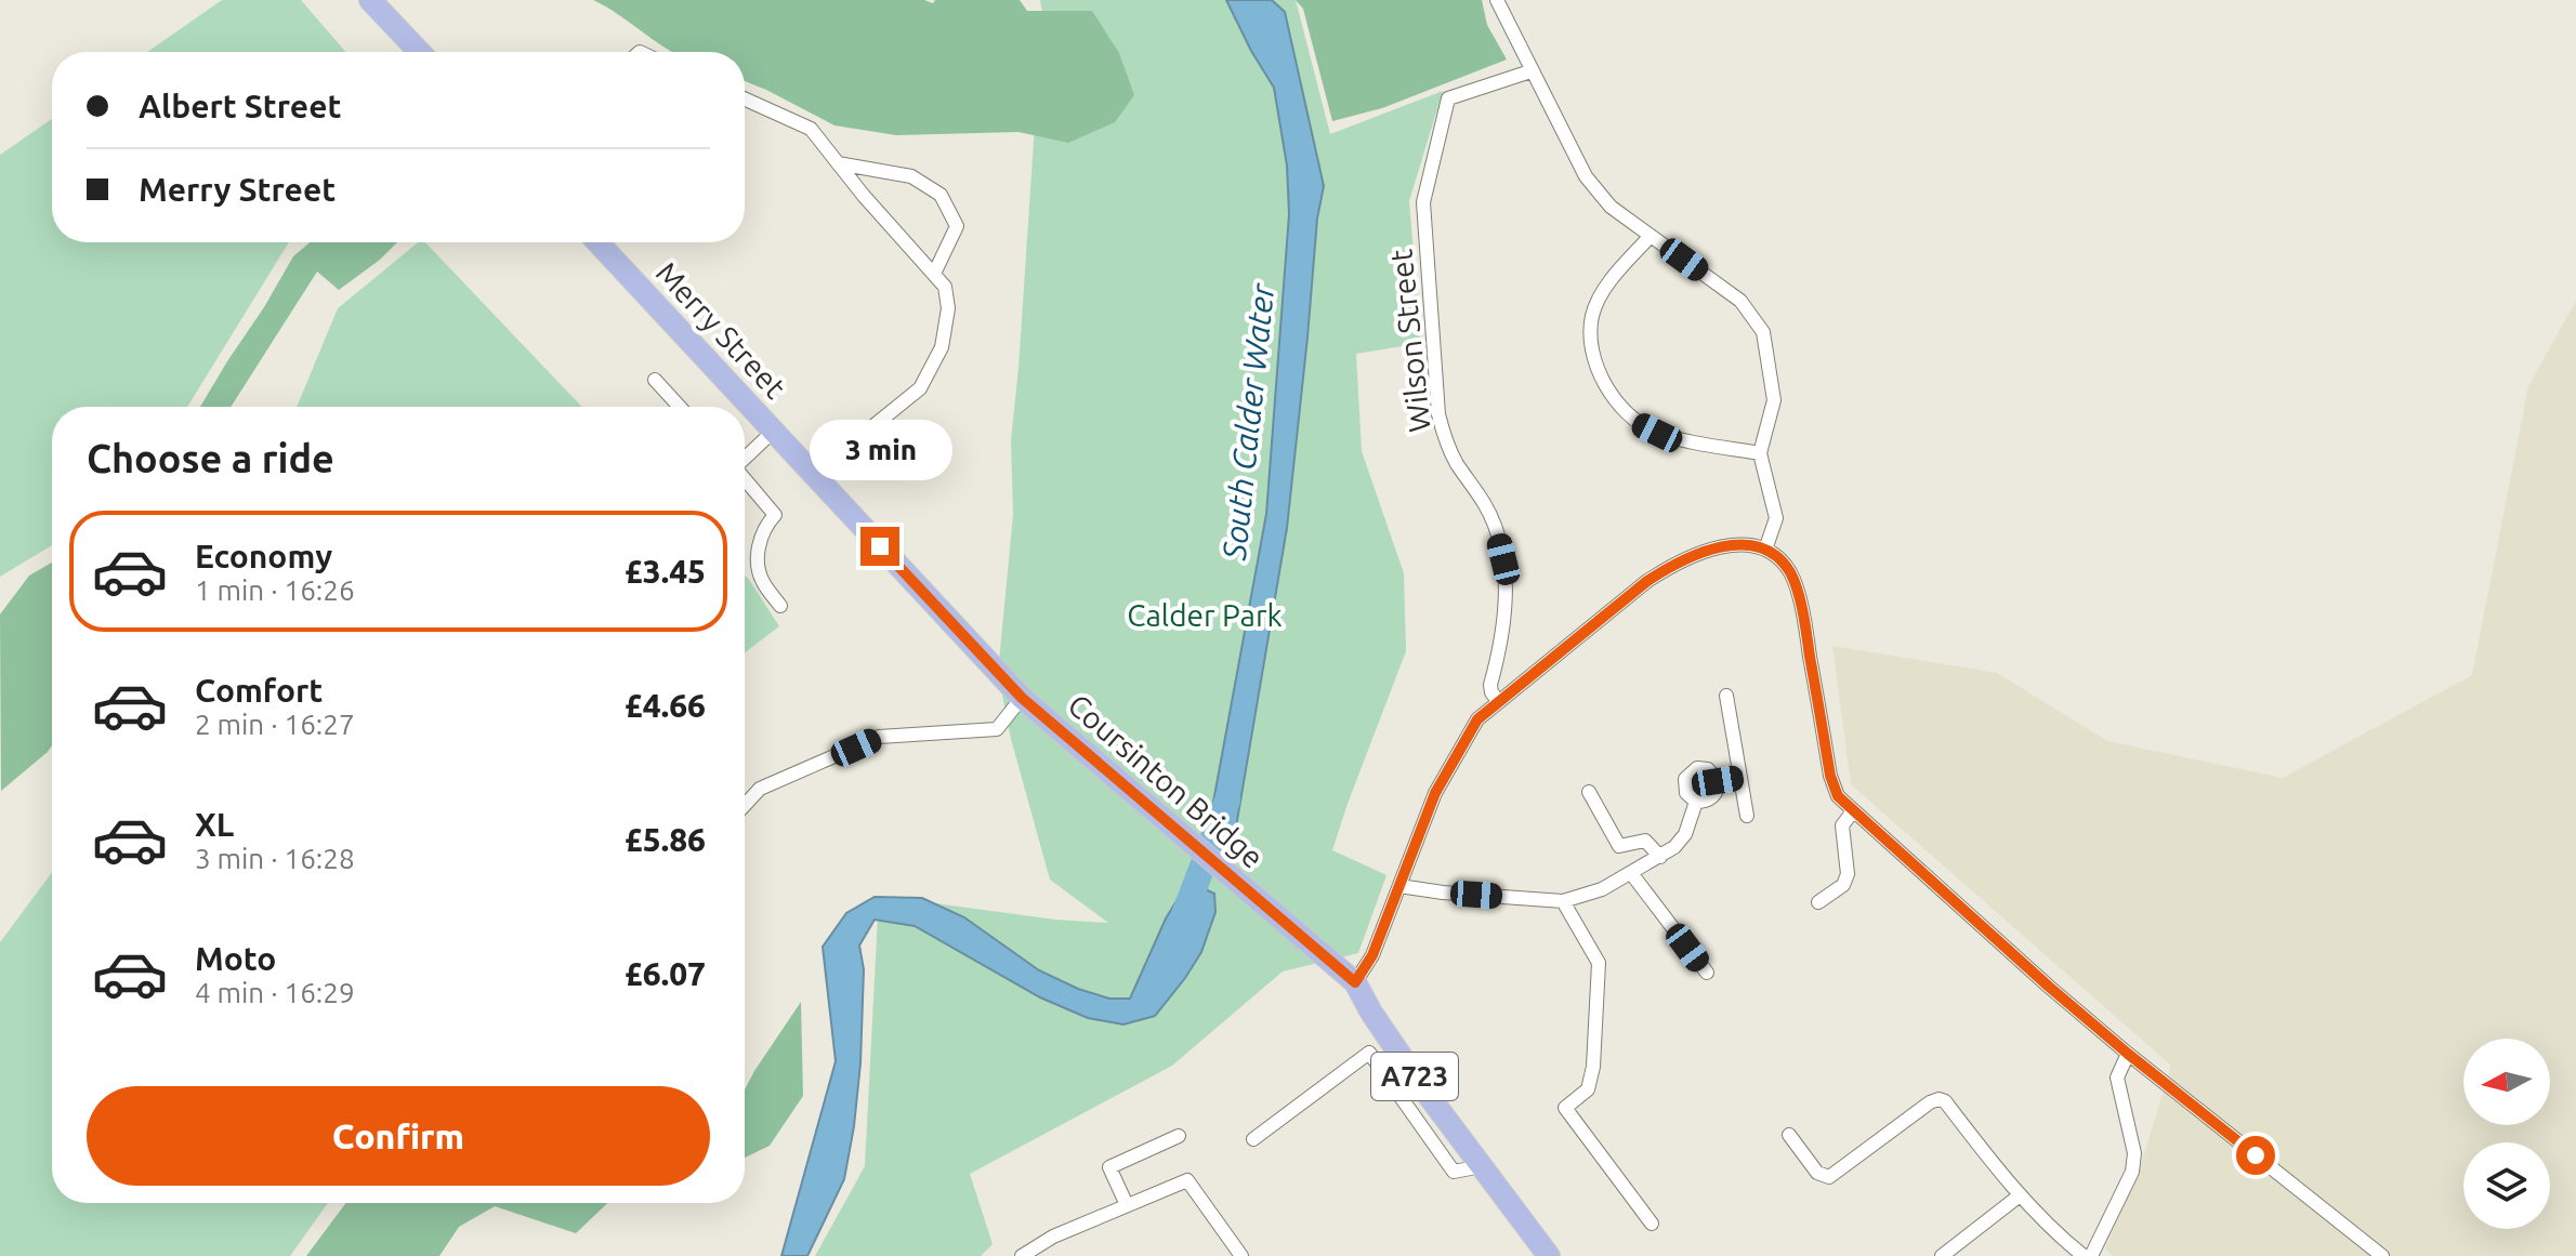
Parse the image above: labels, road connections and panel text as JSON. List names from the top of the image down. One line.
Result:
{"streets":{"main road":["Merry Street","Coursinton Bridge","A723"],"street":["Wilson Street"]},"crossings":[["Merry Street","Coursinton Bridge"],["Coursinton Bridge","A723"]],"water":["South Calder Water"],"parks":["Calder Park"],"north":"left","page":{"banner":["Albert Street","Merry Street"],"heading":"Choose a ride","bubble":"3 min","list":[{"name":"Economy","note":"1 min · 16:26","value":"£3.45"},{"name":"Comfort","note":"2 min · 16:27","value":"£4.66"},{"name":"XL","note":"3 min · 16:28","value":"£5.86"},{"name":"Moto","note":"4 min · 16:29","value":"£6.07"}],"buttons":"Confirm"}}
